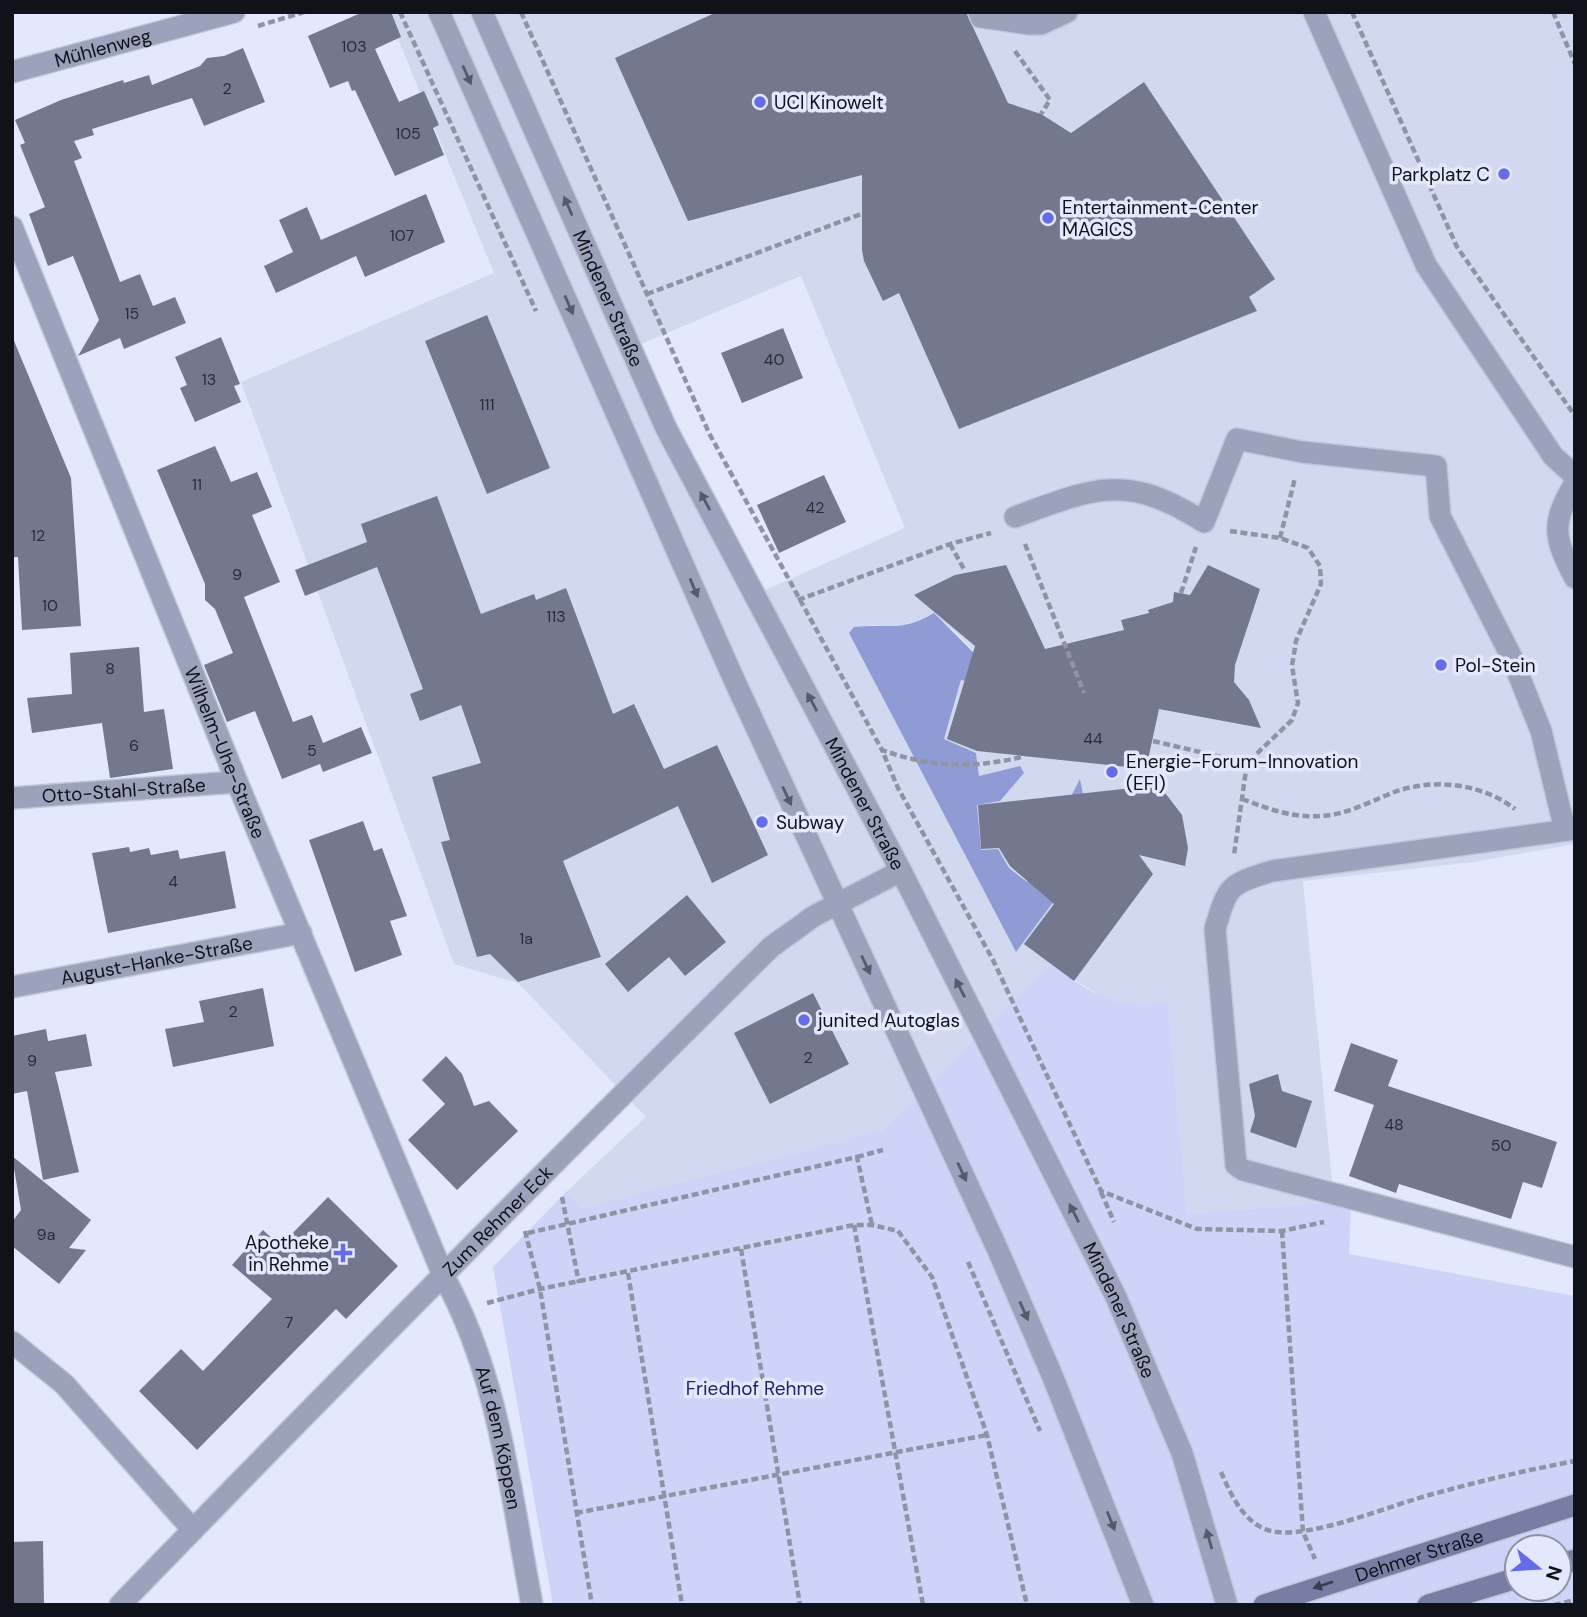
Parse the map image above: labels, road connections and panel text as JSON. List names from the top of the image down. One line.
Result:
{"streets":{"main road":["Dehmer Straße"],"street":["Mühlenweg","Mindener Straße","Wilhelm-Uhe-Straße","Otto-Stahl-Straße","August-Hanke-Straße","Zum Rehmer Eck","Auf dem Köppen"]},"crossings":[["Mindener Straße","Zum Rehmer Eck"],["Wilhelm-Uhe-Straße","Otto-Stahl-Straße"],["Wilhelm-Uhe-Straße","August-Hanke-Straße"],["Wilhelm-Uhe-Straße","Zum Rehmer Eck"],["Wilhelm-Uhe-Straße","Auf dem Köppen"],["Zum Rehmer Eck","Auf dem Köppen"]],"parks":["Friedhof Rehme"],"places":{"other":["UCI Kinowelt","Parkplatz C","Entertainment-Center MAGICS","Pol-Stein","Energie-Forum-Innovation (EFI)","Subway","junited Autoglas"],"health":["Apotheke in Rehme"]},"house_numbers":["103","2","105","107","15","40","13","111","11","42","12","9","10","113","8","44","6","5","4","1a","2","2","9","48","50","9a","7"],"north":"right"}
